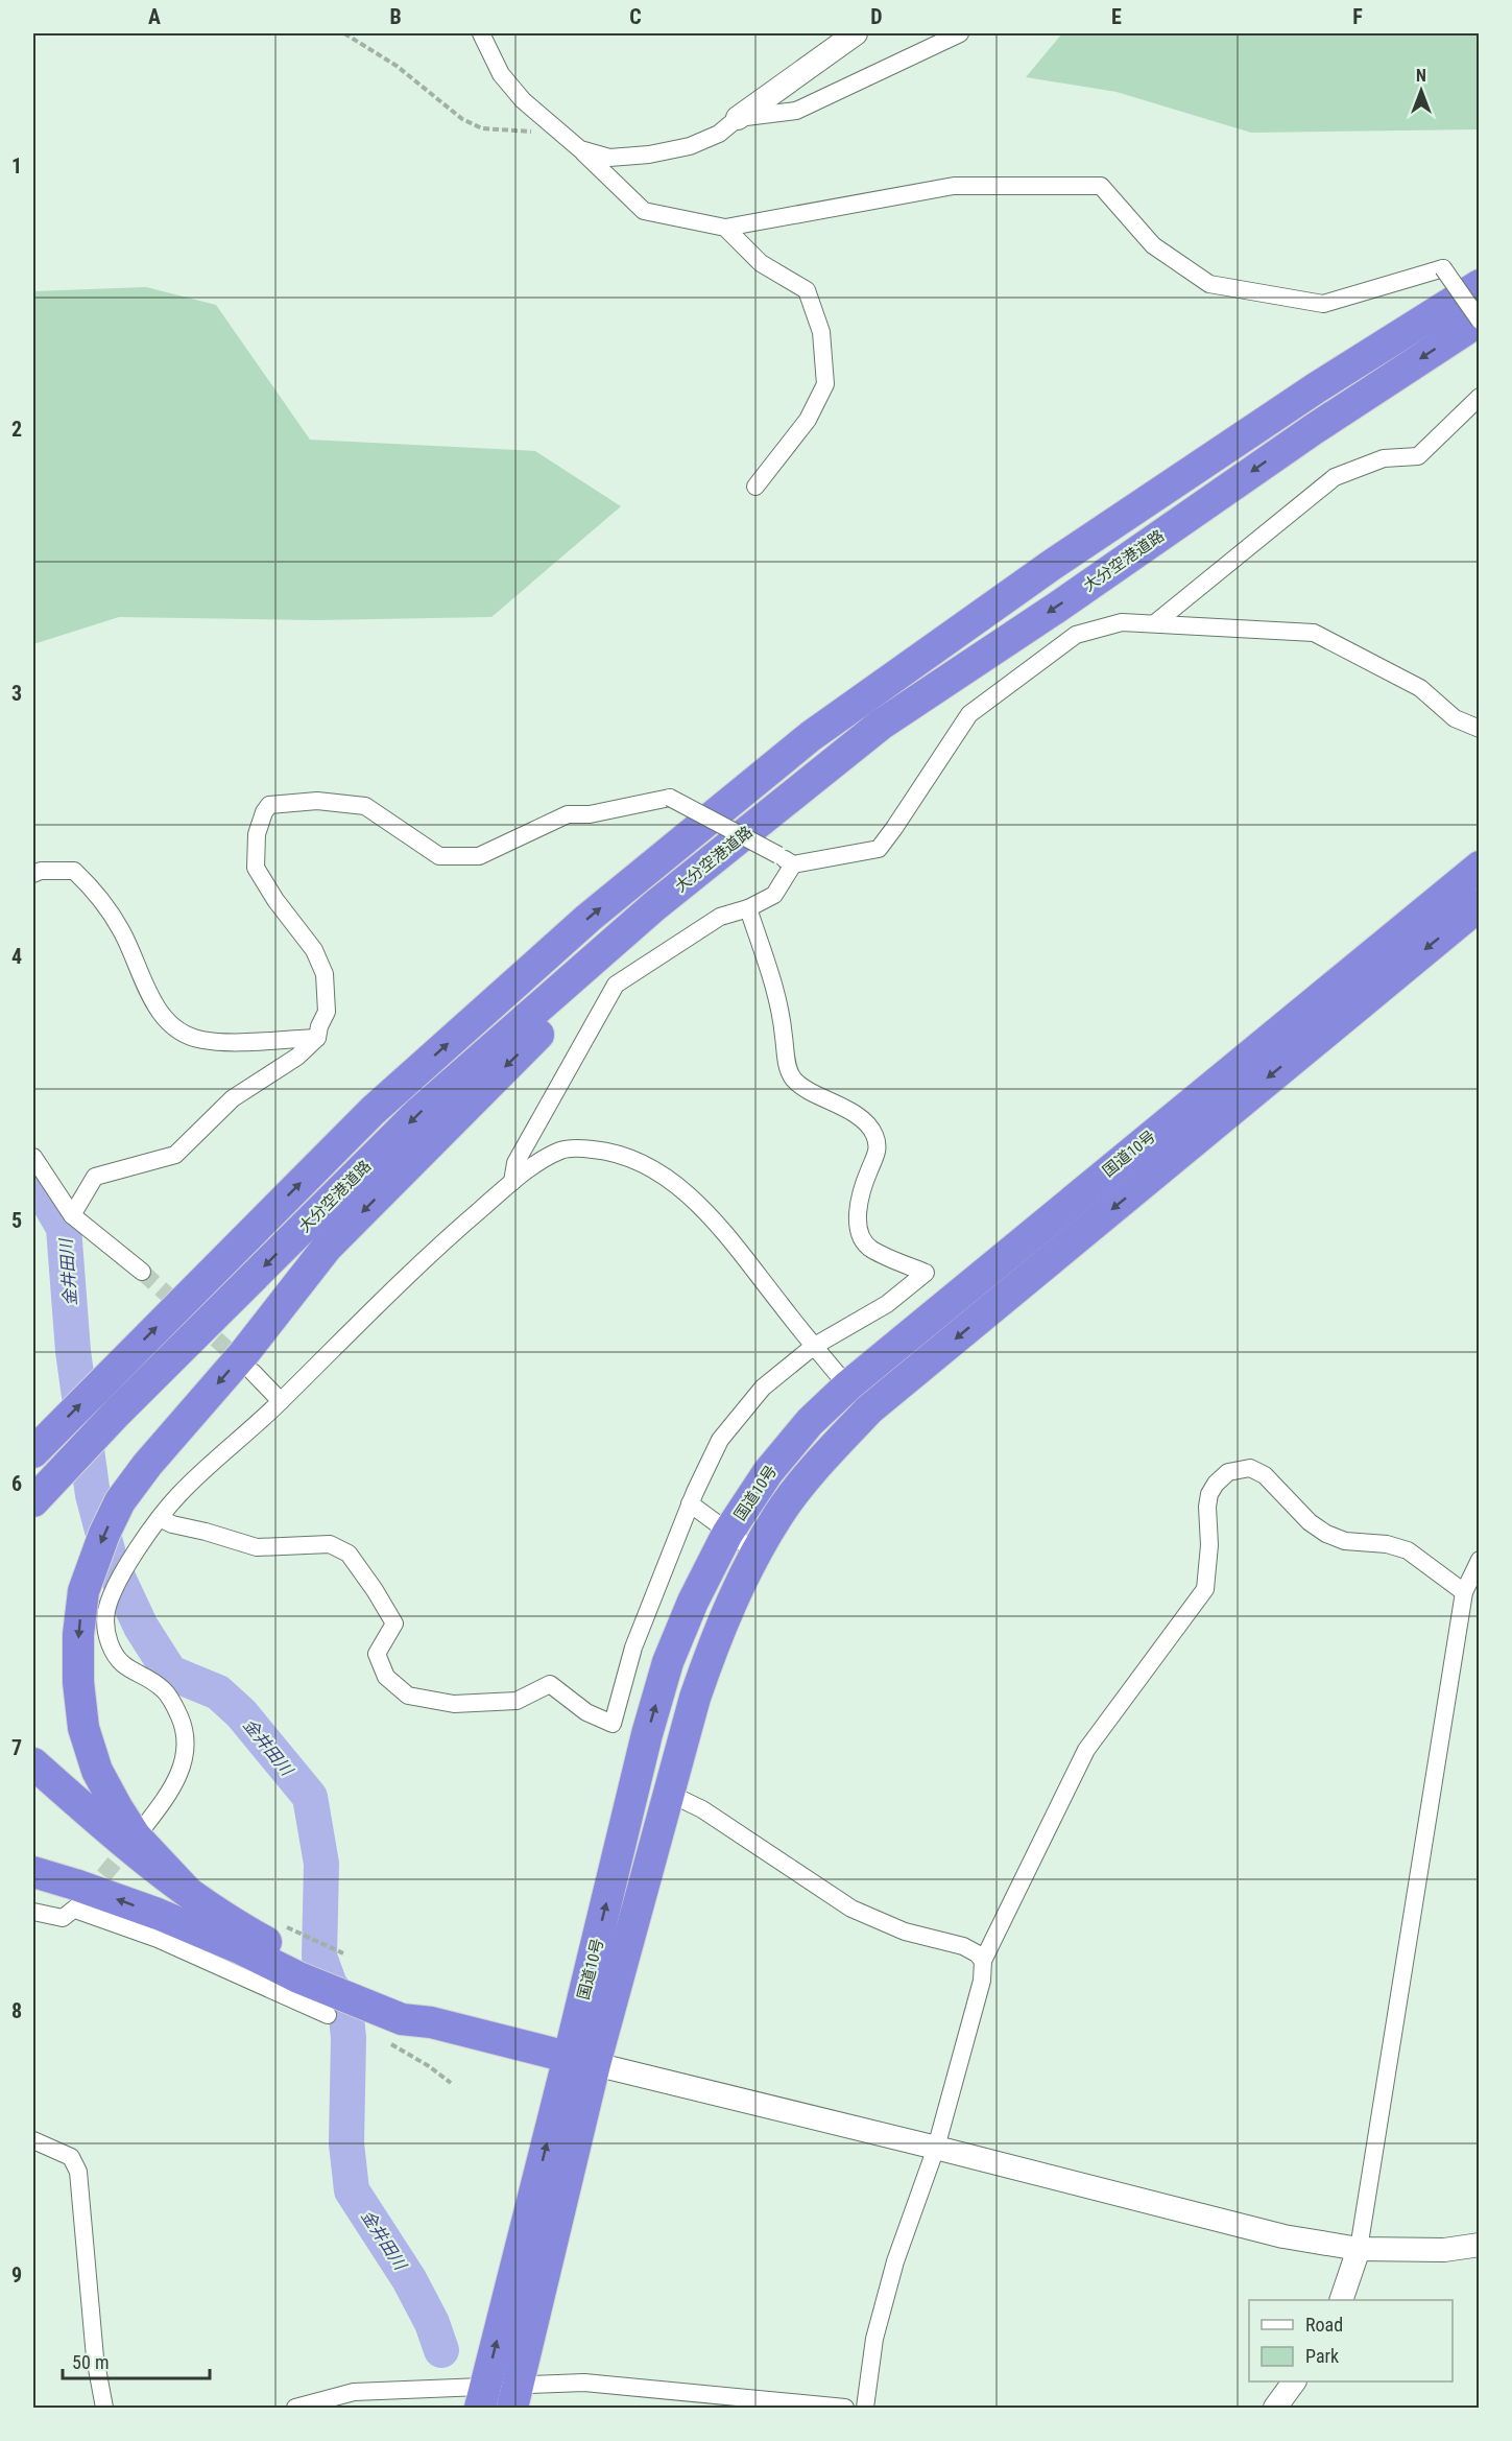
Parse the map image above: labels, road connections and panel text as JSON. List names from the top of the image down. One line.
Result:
{"streets":{"highway":["大分空港道路","国道10号"]},"water":["金井田川"],"legend":["Road","Park"],"scale_bar":"50 m","north":"top","grid":{"columns":["A","B","C","D","E","F"],"rows":["1","2","3","4","5","6","7","8","9"]}}
